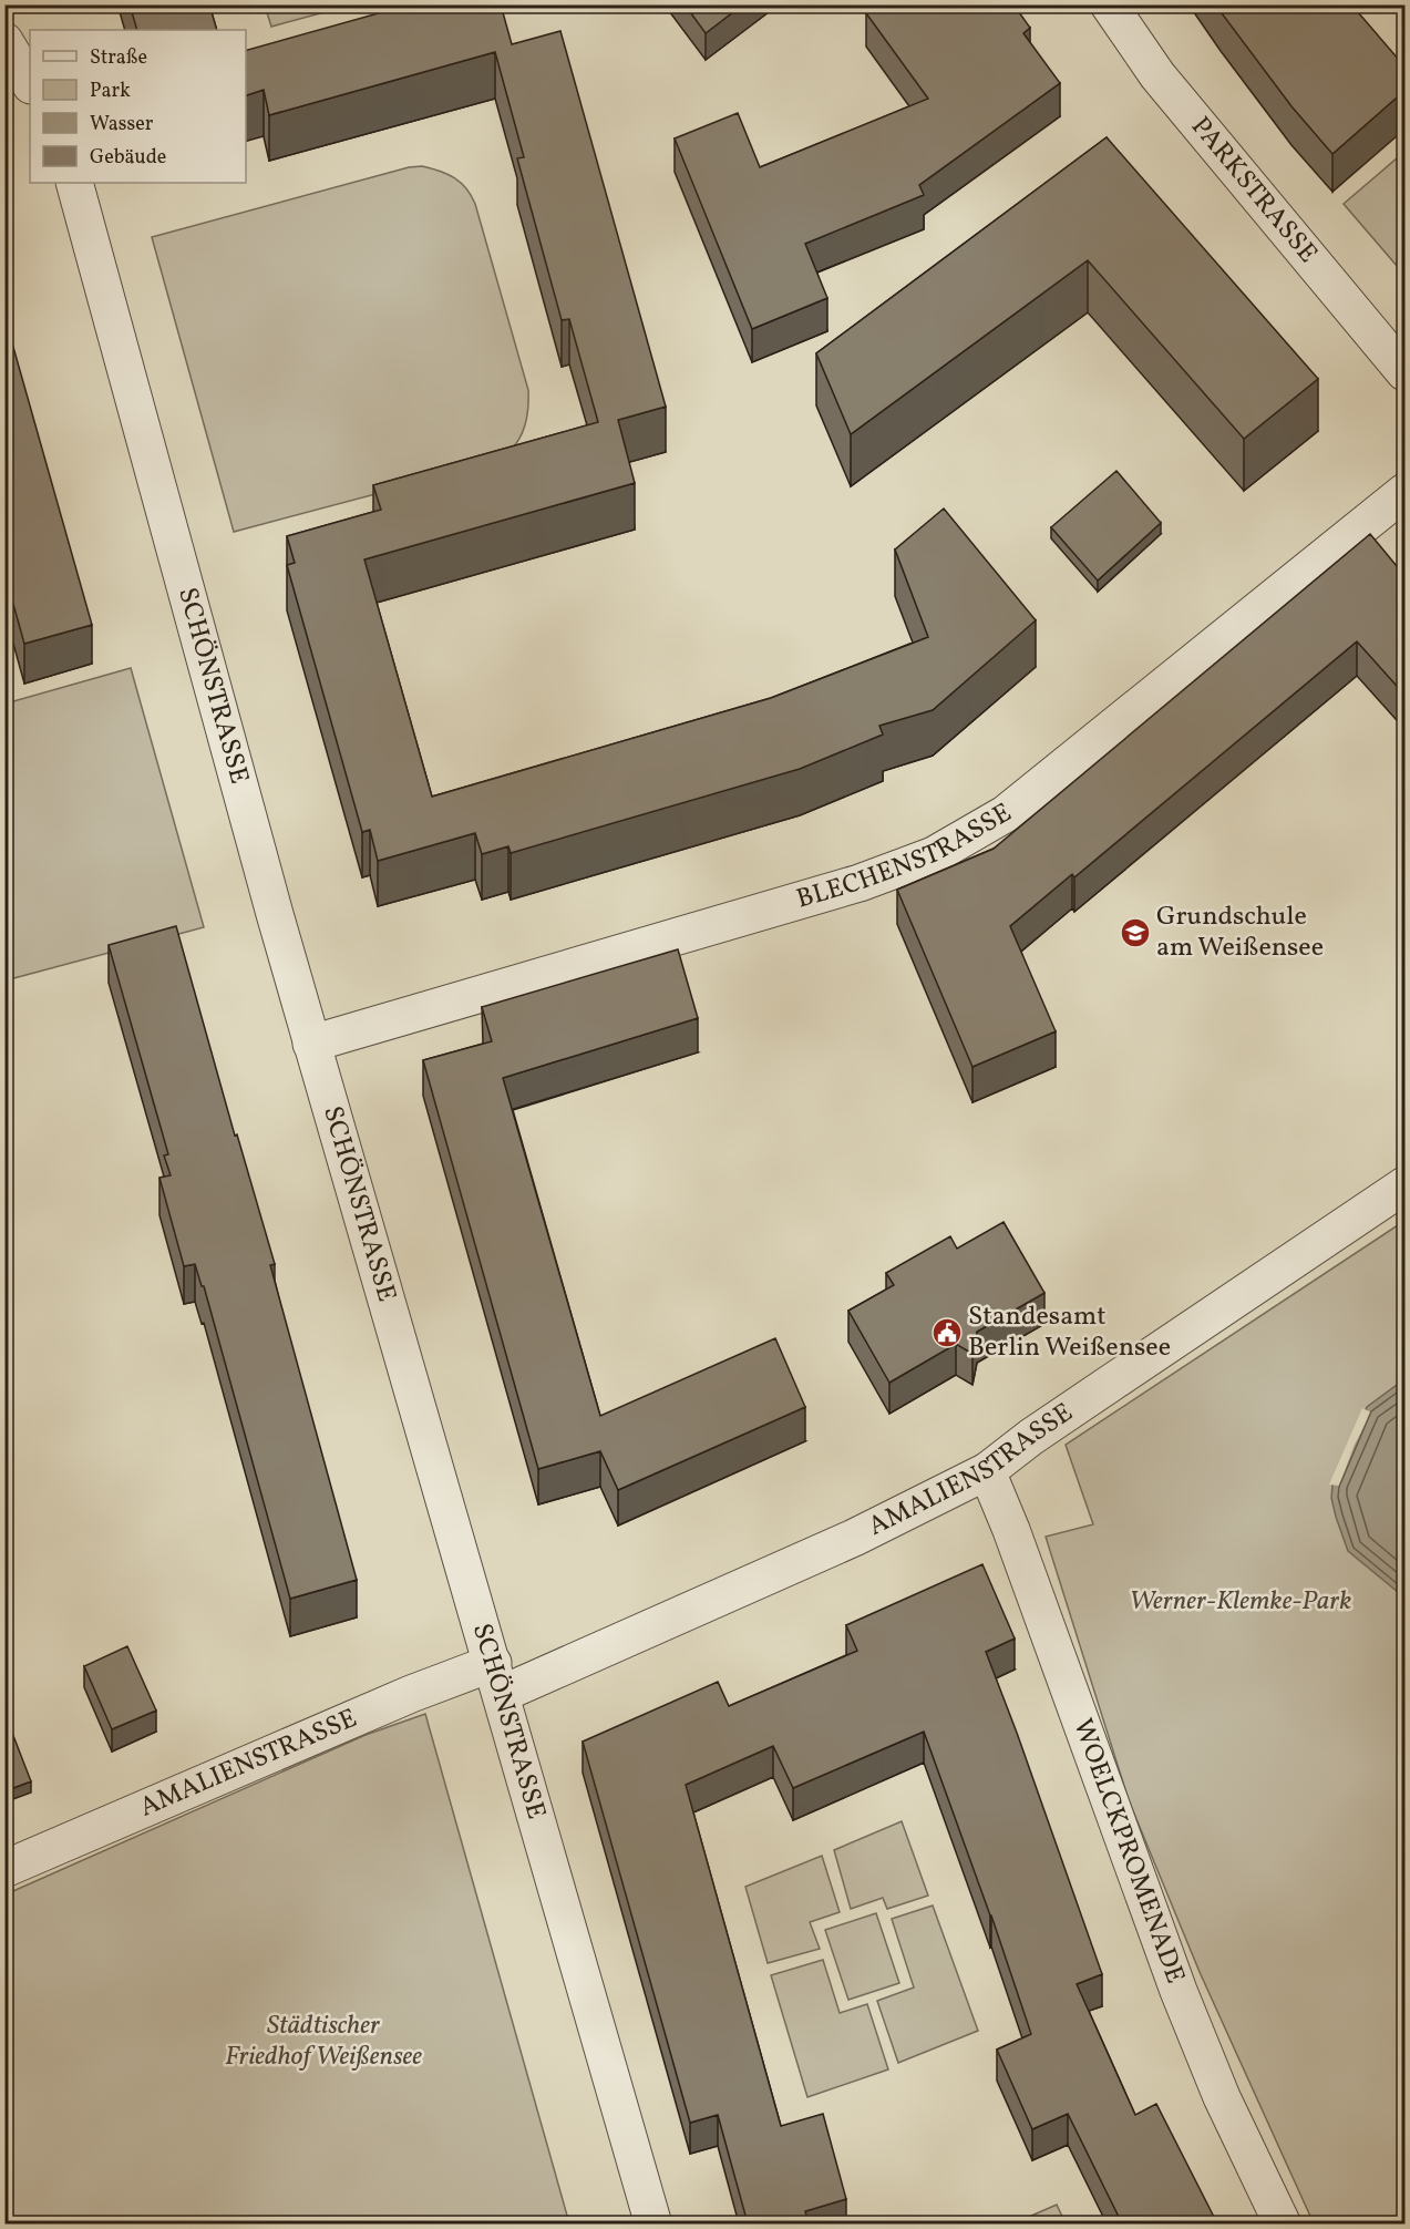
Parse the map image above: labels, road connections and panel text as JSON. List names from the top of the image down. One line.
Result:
{"streets":{"street":["PARKSTRASSE","SCHÖNSTRASSE","BLECHENSTRASSE","AMALIENSTRASSE","WOELCKPROMENADE"]},"crossings":[["SCHÖNSTRASSE","BLECHENSTRASSE"],["SCHÖNSTRASSE","AMALIENSTRASSE"],["AMALIENSTRASSE","WOELCKPROMENADE"]],"parks":["Werner-Klemke-Park","Städtischer Friedhof Weißensee"],"places":{"school or university":["Grundschule am Weißensee"],"public building":["Standesamt Berlin Weißensee"]},"legend":["Straße","Park","Wasser","Gebäude"]}
